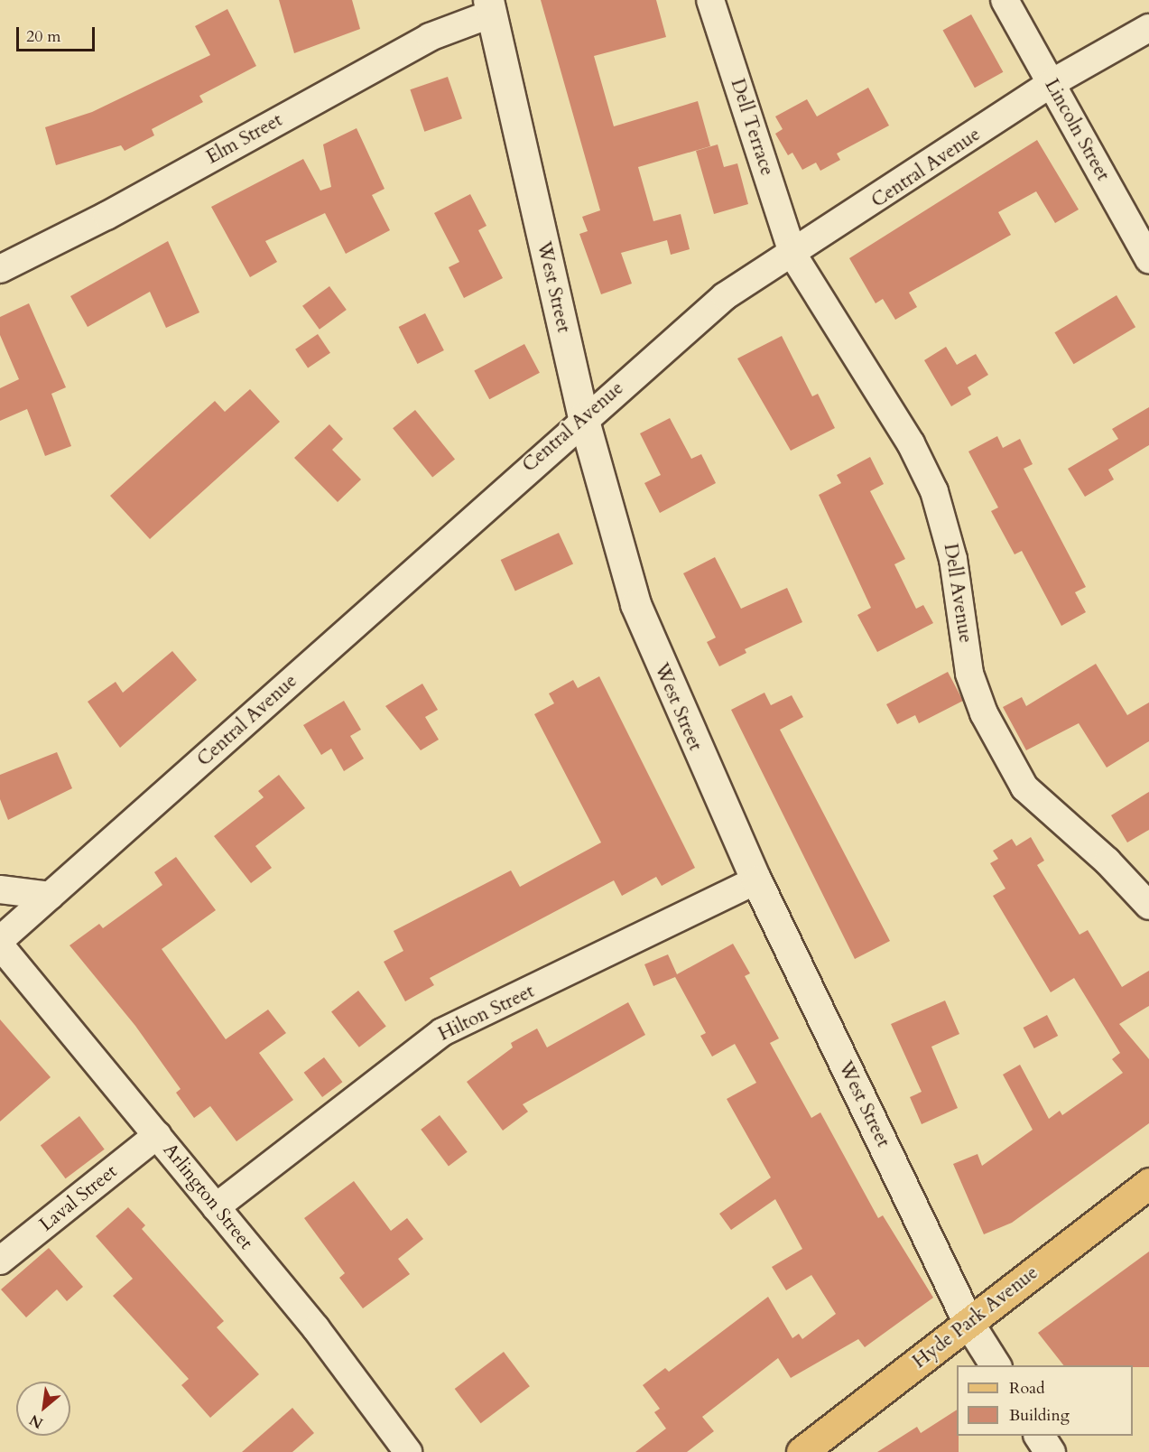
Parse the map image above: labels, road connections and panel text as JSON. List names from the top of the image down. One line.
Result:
{"streets":{"main road":["West Street","Hyde Park Avenue"],"street":["Dell Terrace","Lincoln Street","Elm Street","Central Avenue","Dell Avenue","Hilton Street","Arlington Street","Laval Street"]},"crossings":[["Dell Terrace","Central Avenue"],["Dell Terrace","Dell Avenue"],["Lincoln Street","Central Avenue"],["Elm Street","West Street"],["Central Avenue","West Street"],["Central Avenue","Dell Avenue"],["West Street","Hilton Street"],["West Street","Hyde Park Avenue"],["Hilton Street","Arlington Street"],["Arlington Street","Laval Street"]],"legend":["Road","Building"],"scale_bar":"20 m","north":"bottom left"}
